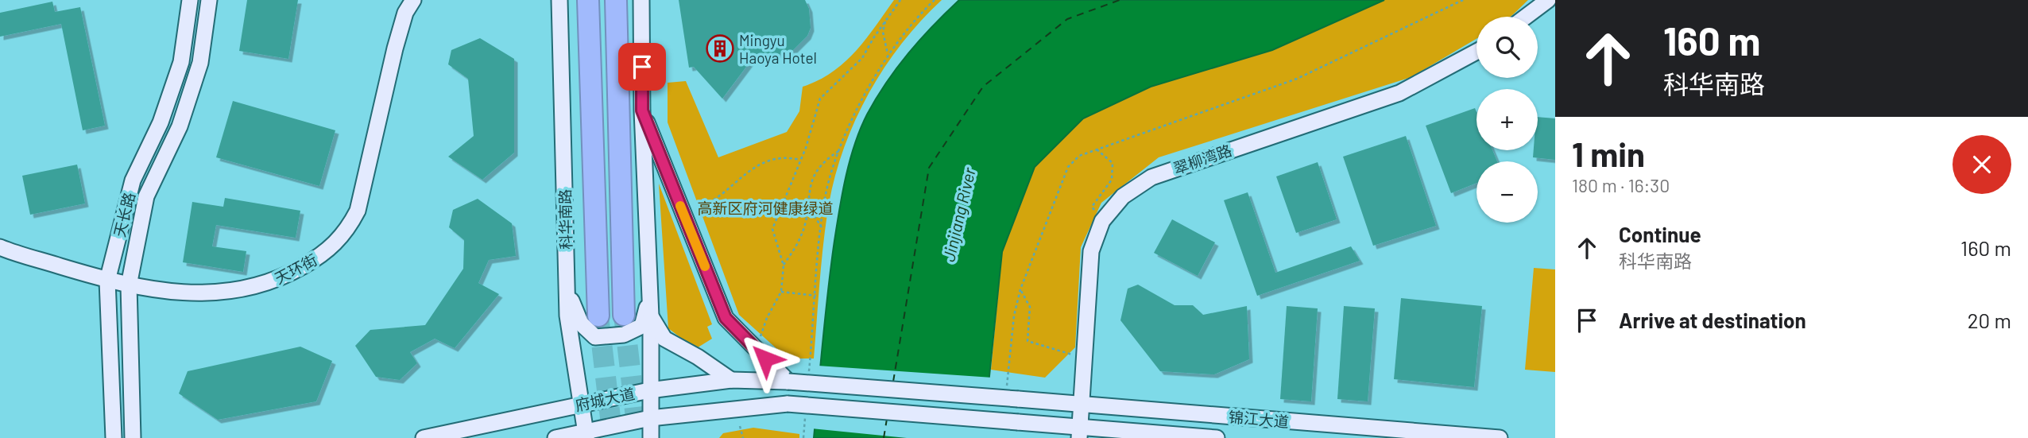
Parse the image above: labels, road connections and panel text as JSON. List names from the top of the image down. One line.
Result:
{"streets":{"highway":["科华南路"],"main road":["翠柳湾路","天长路","天环街","府城大道","锦江大道"]},"crossings":[["翠柳湾路","锦江大道"],["天长路","天环街"],["科华南路","府城大道"],["府城大道","锦江大道"]],"water":["Jinjiang River"],"parks":["高新区府河健康绿道"],"places":{"building":["Mingyu Haoya Hotel"]},"page":{"turn":["160 m","科华南路"],"map_buttons":["+","−"],"heading":["1 min","180 m · 16:30"],"list":[{"name":"Continue","note":"科华南路","value":"160 m"},{"name":"Arrive at destination","value":"20 m"}]}}
